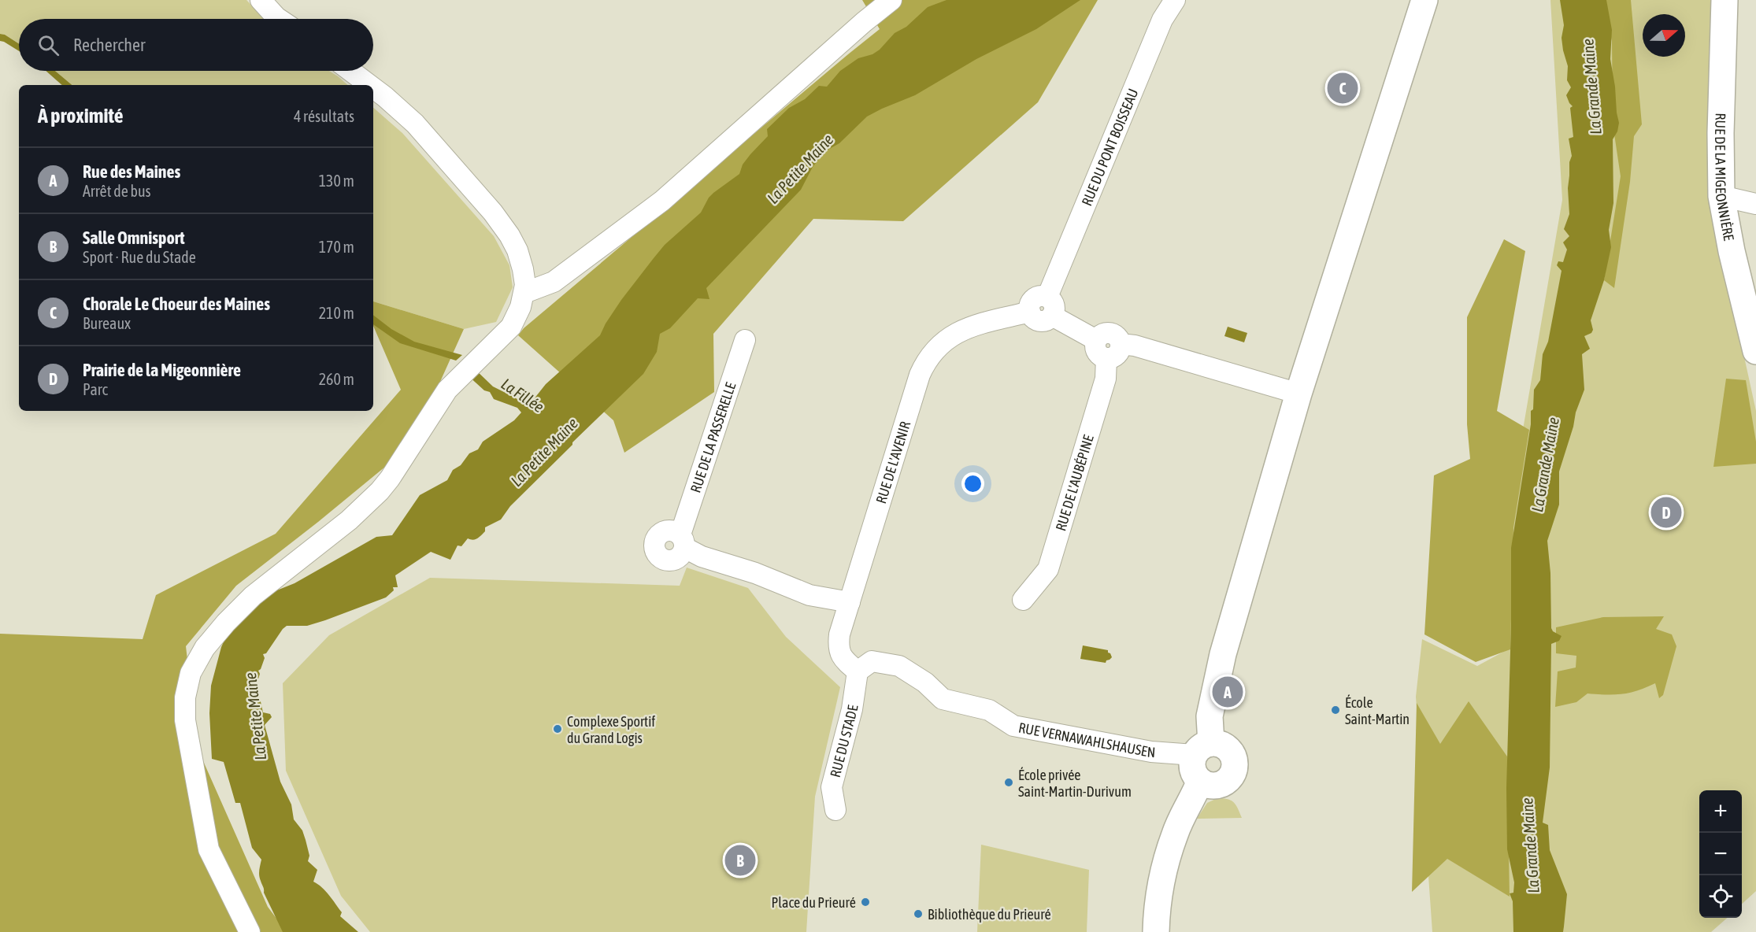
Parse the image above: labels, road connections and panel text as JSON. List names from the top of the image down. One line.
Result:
{"streets":{"main road":["RUE DE LA MIGEONNIÈRE"],"street":["RUE DU PONT BOISSEAU","RUE DE LA PASSERELLE","RUE DE L'AVENIR","RUE DE L'AUBÉPINE","RUE VERNAWAHLSHAUSEN","RUE DU STADE"]},"crossings":[["RUE DU PONT BOISSEAU","RUE DE L'AVENIR"],["RUE DE LA PASSERELLE","RUE DE L'AVENIR"],["RUE DE L'AVENIR","RUE VERNAWAHLSHAUSEN"],["RUE DE L'AVENIR","RUE DU STADE"],["RUE VERNAWAHLSHAUSEN","RUE DU STADE"]],"water":["La Grande Maine","La Petite Maine","La Fillée"],"places":["École Saint-Martin","Complexe Sportif du Grand Logis","École privée Saint-Martin-Durivum","Place du Prieuré","Bibliothèque du Prieuré"],"north":"right","page":{"search":"Rechercher","pins":["C","D","A","B"],"heading":["À proximité","4 résultats"],"list":[{"mark":"A","name":"Rue des Maines","note":"Arrêt de bus","value":"130 m"},{"mark":"B","name":"Salle Omnisport","note":"Sport · Rue du Stade","value":"170 m"},{"mark":"C","name":"Chorale Le Choeur des Maines","note":"Bureaux","value":"210 m"},{"mark":"D","name":"Prairie de la Migeonnière","note":"Parc","value":"260 m"}],"map_buttons":["+","−"]}}
